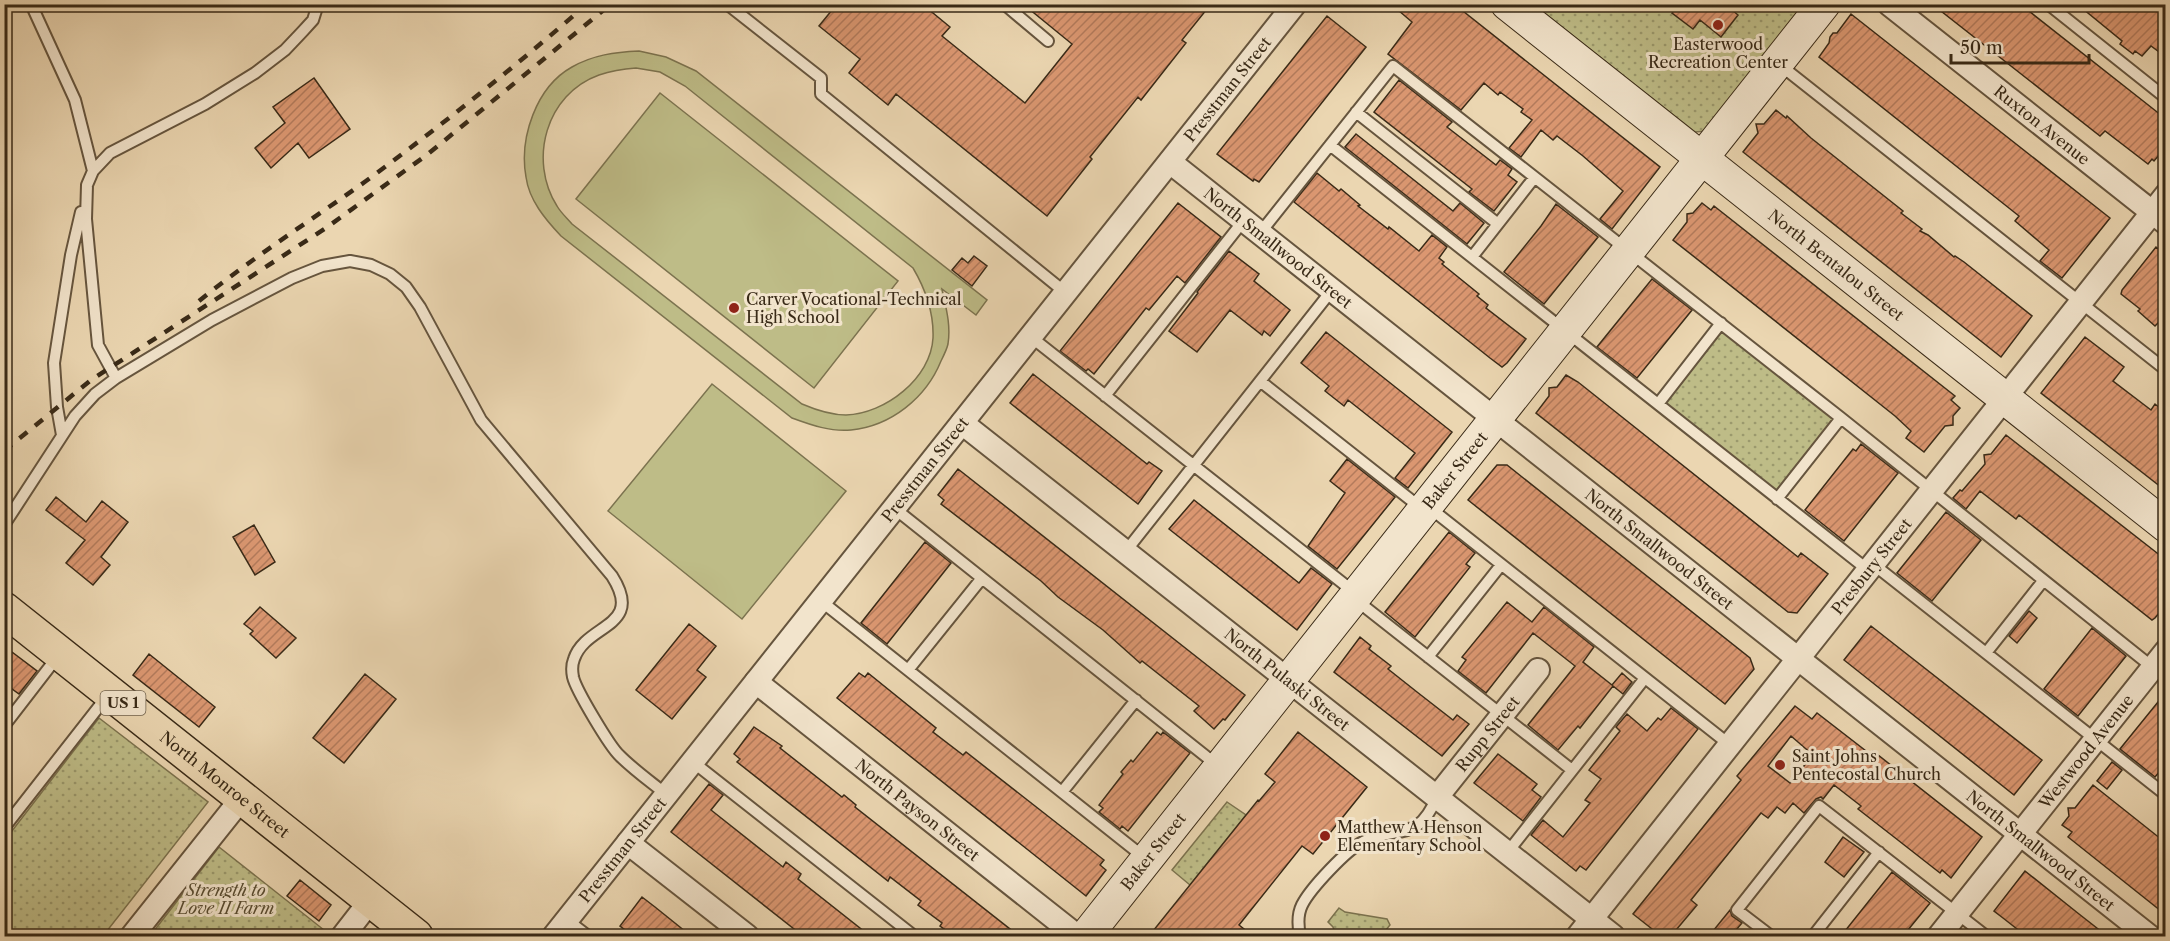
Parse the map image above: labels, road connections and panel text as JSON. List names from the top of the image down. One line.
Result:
{"streets":{"main road":["US 1","North Monroe Street"],"street":["Presstman Street","Ruxton Avenue","North Smallwood Street","North Bentalou Street","Baker Street","Presbury Street","North Pulaski Street","Rupp Street","Westwood Avenue","North Payson Street"]},"crossings":[["Presstman Street","North Smallwood Street"],["Presstman Street","North Pulaski Street"],["Presstman Street","North Payson Street"],["Ruxton Avenue","Presbury Street"],["North Smallwood Street","Baker Street"],["North Smallwood Street","Presbury Street"],["North Smallwood Street","Westwood Avenue"],["North Bentalou Street","Baker Street"],["North Bentalou Street","Presbury Street"],["Baker Street","North Pulaski Street"],["Presbury Street","North Pulaski Street"],["North Pulaski Street","Rupp Street"]],"parks":["Strength to Love II Farm"],"places":["Easterwood Recreation Center","Carver Vocational-Technical High School","Saint Johns Pentecostal Church","Matthew A Henson Elementary School"],"scale_bar":"50 m"}
